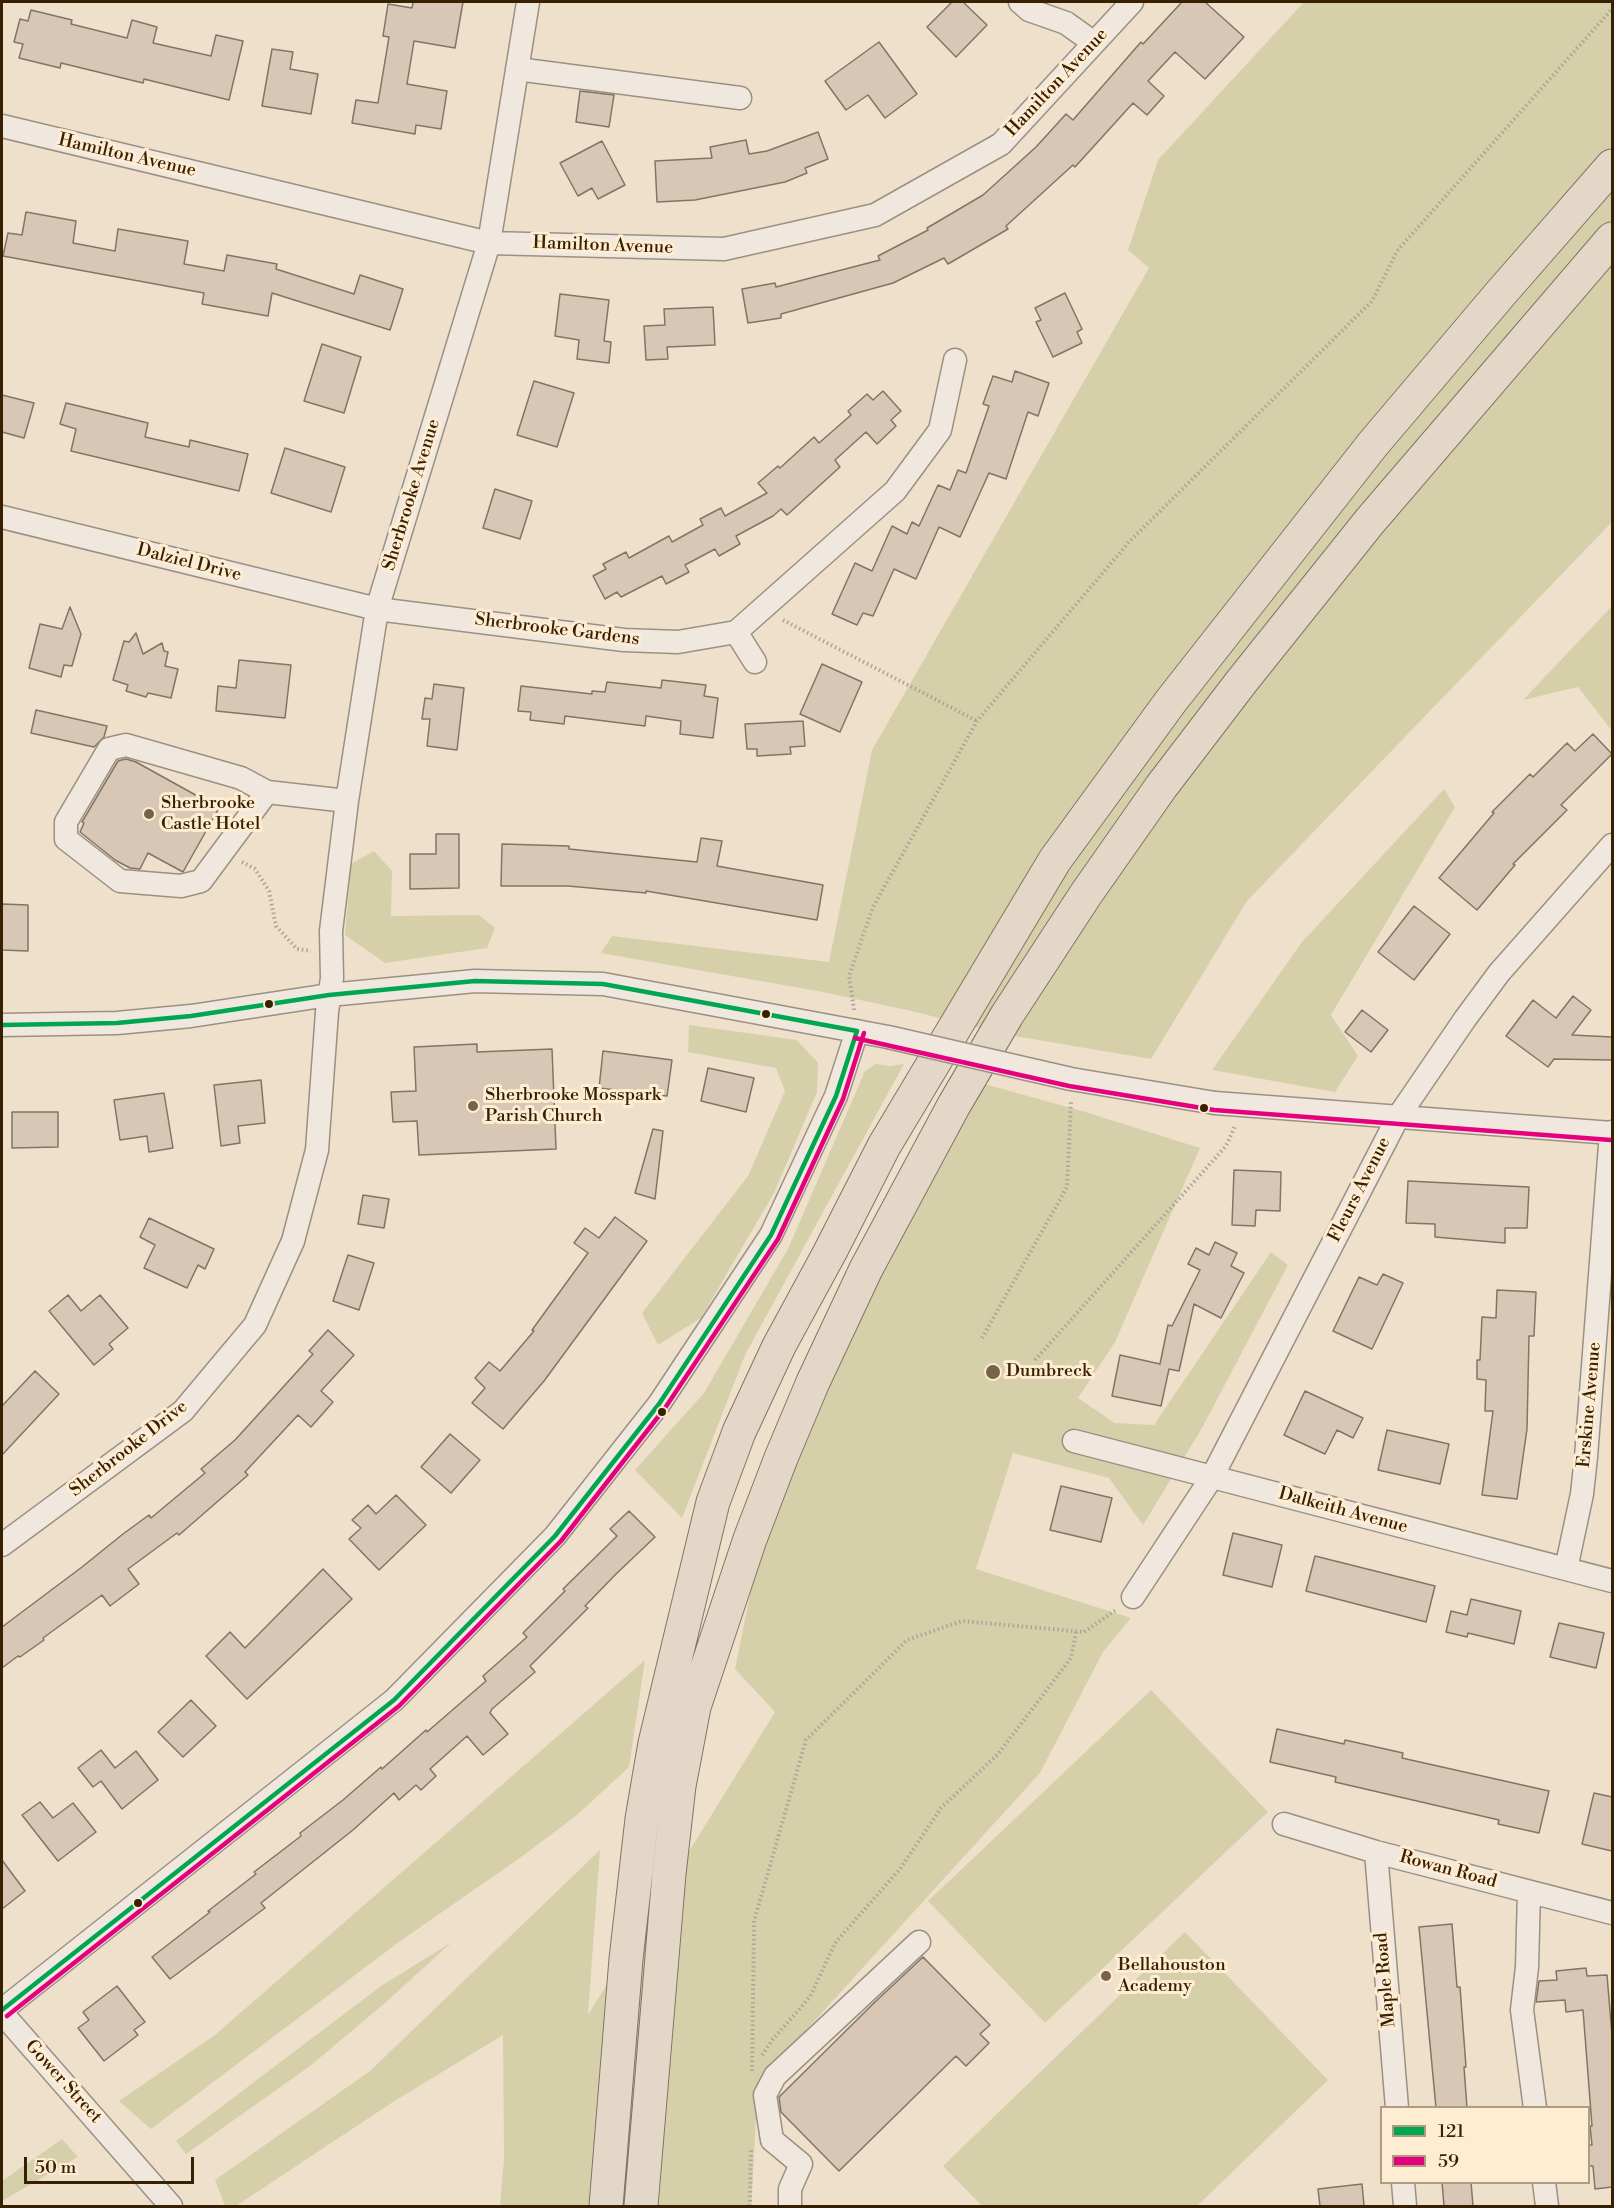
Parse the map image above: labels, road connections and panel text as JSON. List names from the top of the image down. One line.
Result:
{"streets":{"street":["Hamilton Avenue","Sherbrooke Avenue","Dalziel Drive","Sherbrooke Gardens","Fleurs Avenue","Erskine Avenue","Sherbrooke Drive","Dalkeith Avenue","Rowan Road","Maple Road","Gower Street"]},"crossings":[["Hamilton Avenue","Sherbrooke Avenue"],["Sherbrooke Avenue","Dalziel Drive"],["Sherbrooke Avenue","Sherbrooke Gardens"],["Sherbrooke Avenue","Sherbrooke Drive"],["Dalziel Drive","Sherbrooke Gardens"],["Fleurs Avenue","Dalkeith Avenue"],["Erskine Avenue","Dalkeith Avenue"],["Rowan Road","Maple Road"]],"places":["Sherbrooke Castle Hotel","Sherbrooke Mosspark Parish Church","Dumbreck","Bellahouston Academy"],"lines":["transit line 121","transit line 59"],"legend":["121","59"],"scale_bar":"50 m"}
